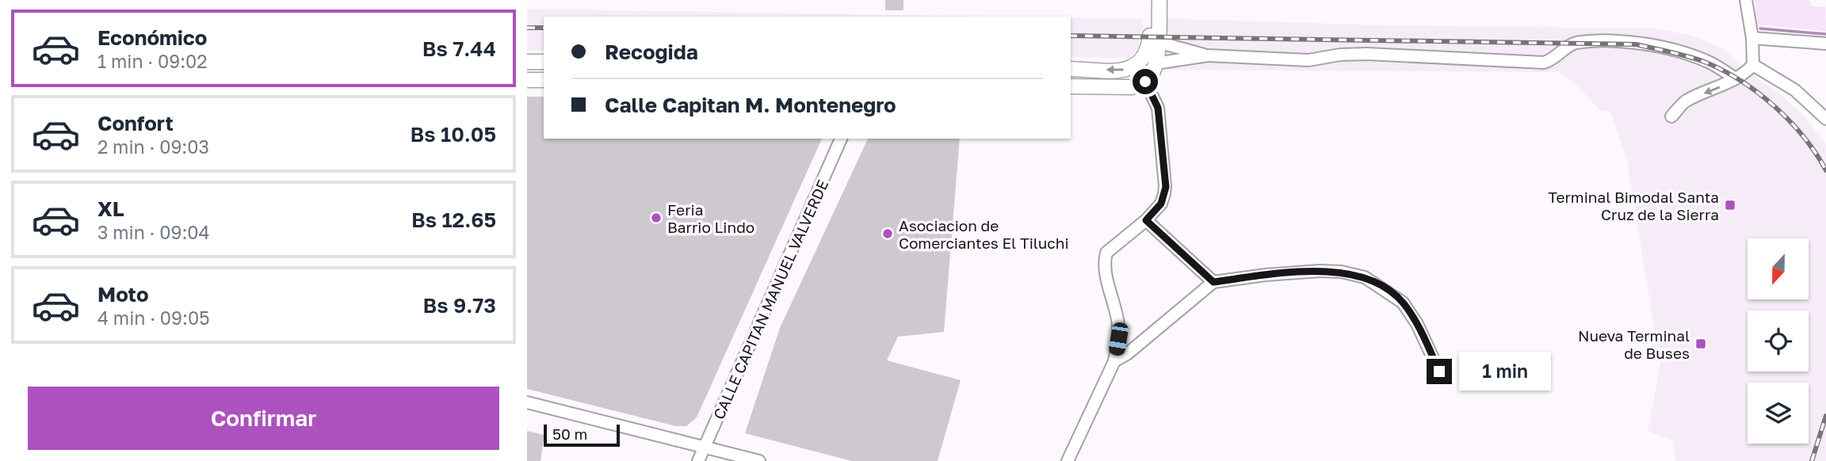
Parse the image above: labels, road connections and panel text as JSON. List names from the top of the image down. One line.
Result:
{"streets":{"street":["CALLE CAPITAN MANUEL VALVERDE"]},"places":{"transit":["Terminal Bimodal Santa Cruz de la Sierra","Nueva Terminal de Buses"],"other":["Feria Barrio Lindo","Asociacion de Comerciantes El Tiluchi"]},"scale_bar":"50 m","north":"bottom","page":{"list":[{"name":"Económico","note":"1 min · 09:02","value":"Bs 7.44"},{"name":"Confort","note":"2 min · 09:03","value":"Bs 10.05"},{"name":"XL","note":"3 min · 09:04","value":"Bs 12.65"},{"name":"Moto","note":"4 min · 09:05","value":"Bs 9.73"}],"banner":["Recogida","Calle Capitan M. Montenegro"],"bubble":"1 min","buttons":"Confirmar","scale":"50 m"}}
